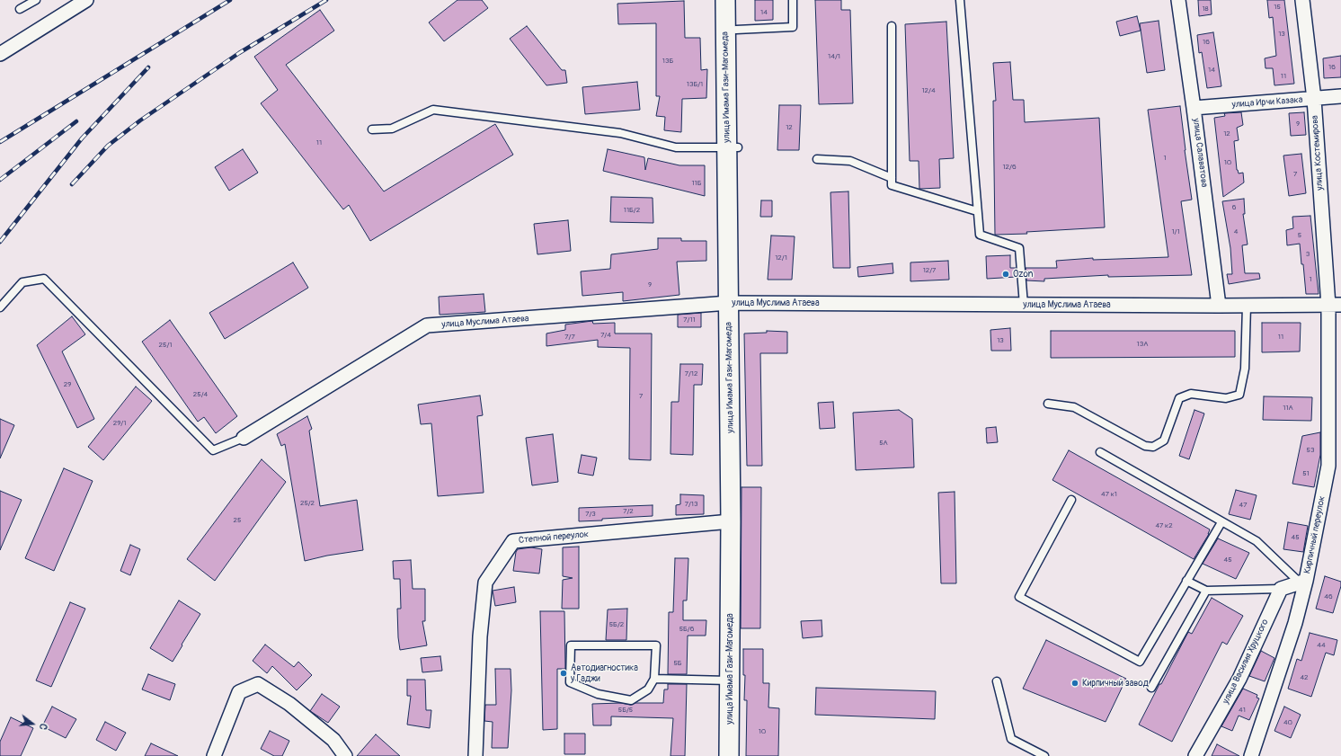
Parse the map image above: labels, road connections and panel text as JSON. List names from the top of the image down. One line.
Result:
{"streets":{"main road":["улица Имама Гази-Магомеда"],"street":["улица Ирчи Казака","улица Салаватова","улица Костемирова","улица Муслима Атаева","Кирпичный переулок","Степной переулок","улица Василия Хруцкого"]},"crossings":[["улица Имама Гази-Магомеда","улица Муслима Атаева"],["улица Имама Гази-Магомеда","Степной переулок"],["улица Ирчи Казака","улица Салаватова"],["улица Ирчи Казака","улица Костемирова"],["улица Салаватова","улица Муслима Атаева"],["улица Костемирова","улица Муслима Атаева"],["улица Костемирова","Кирпичный переулок"],["улица Муслима Атаева","Кирпичный переулок"]],"places":["Ozon","Автодиагностика у Гаджи","Кирпичный завод"],"house_numbers":["15","18","14","13","16","14/1","13Б","16","14","11","13Б/1","12/4","9","12","12","11","1","10","12/6","7","11Б","6","11Б/2","1/1","4","5","3","12/1","12/7","1","9","7/11","7/4","7/7","11","13","13А","25/1","7/12","29","25/4","7","11А","29/1","5А","53","51","47 к1","25/2","7/13","47","7/2","7/3","25","47 к2","45","45","46","5Б/2","5Б/6","44","5Б","42","5Б/5","41","40","10"],"north":"right"}
